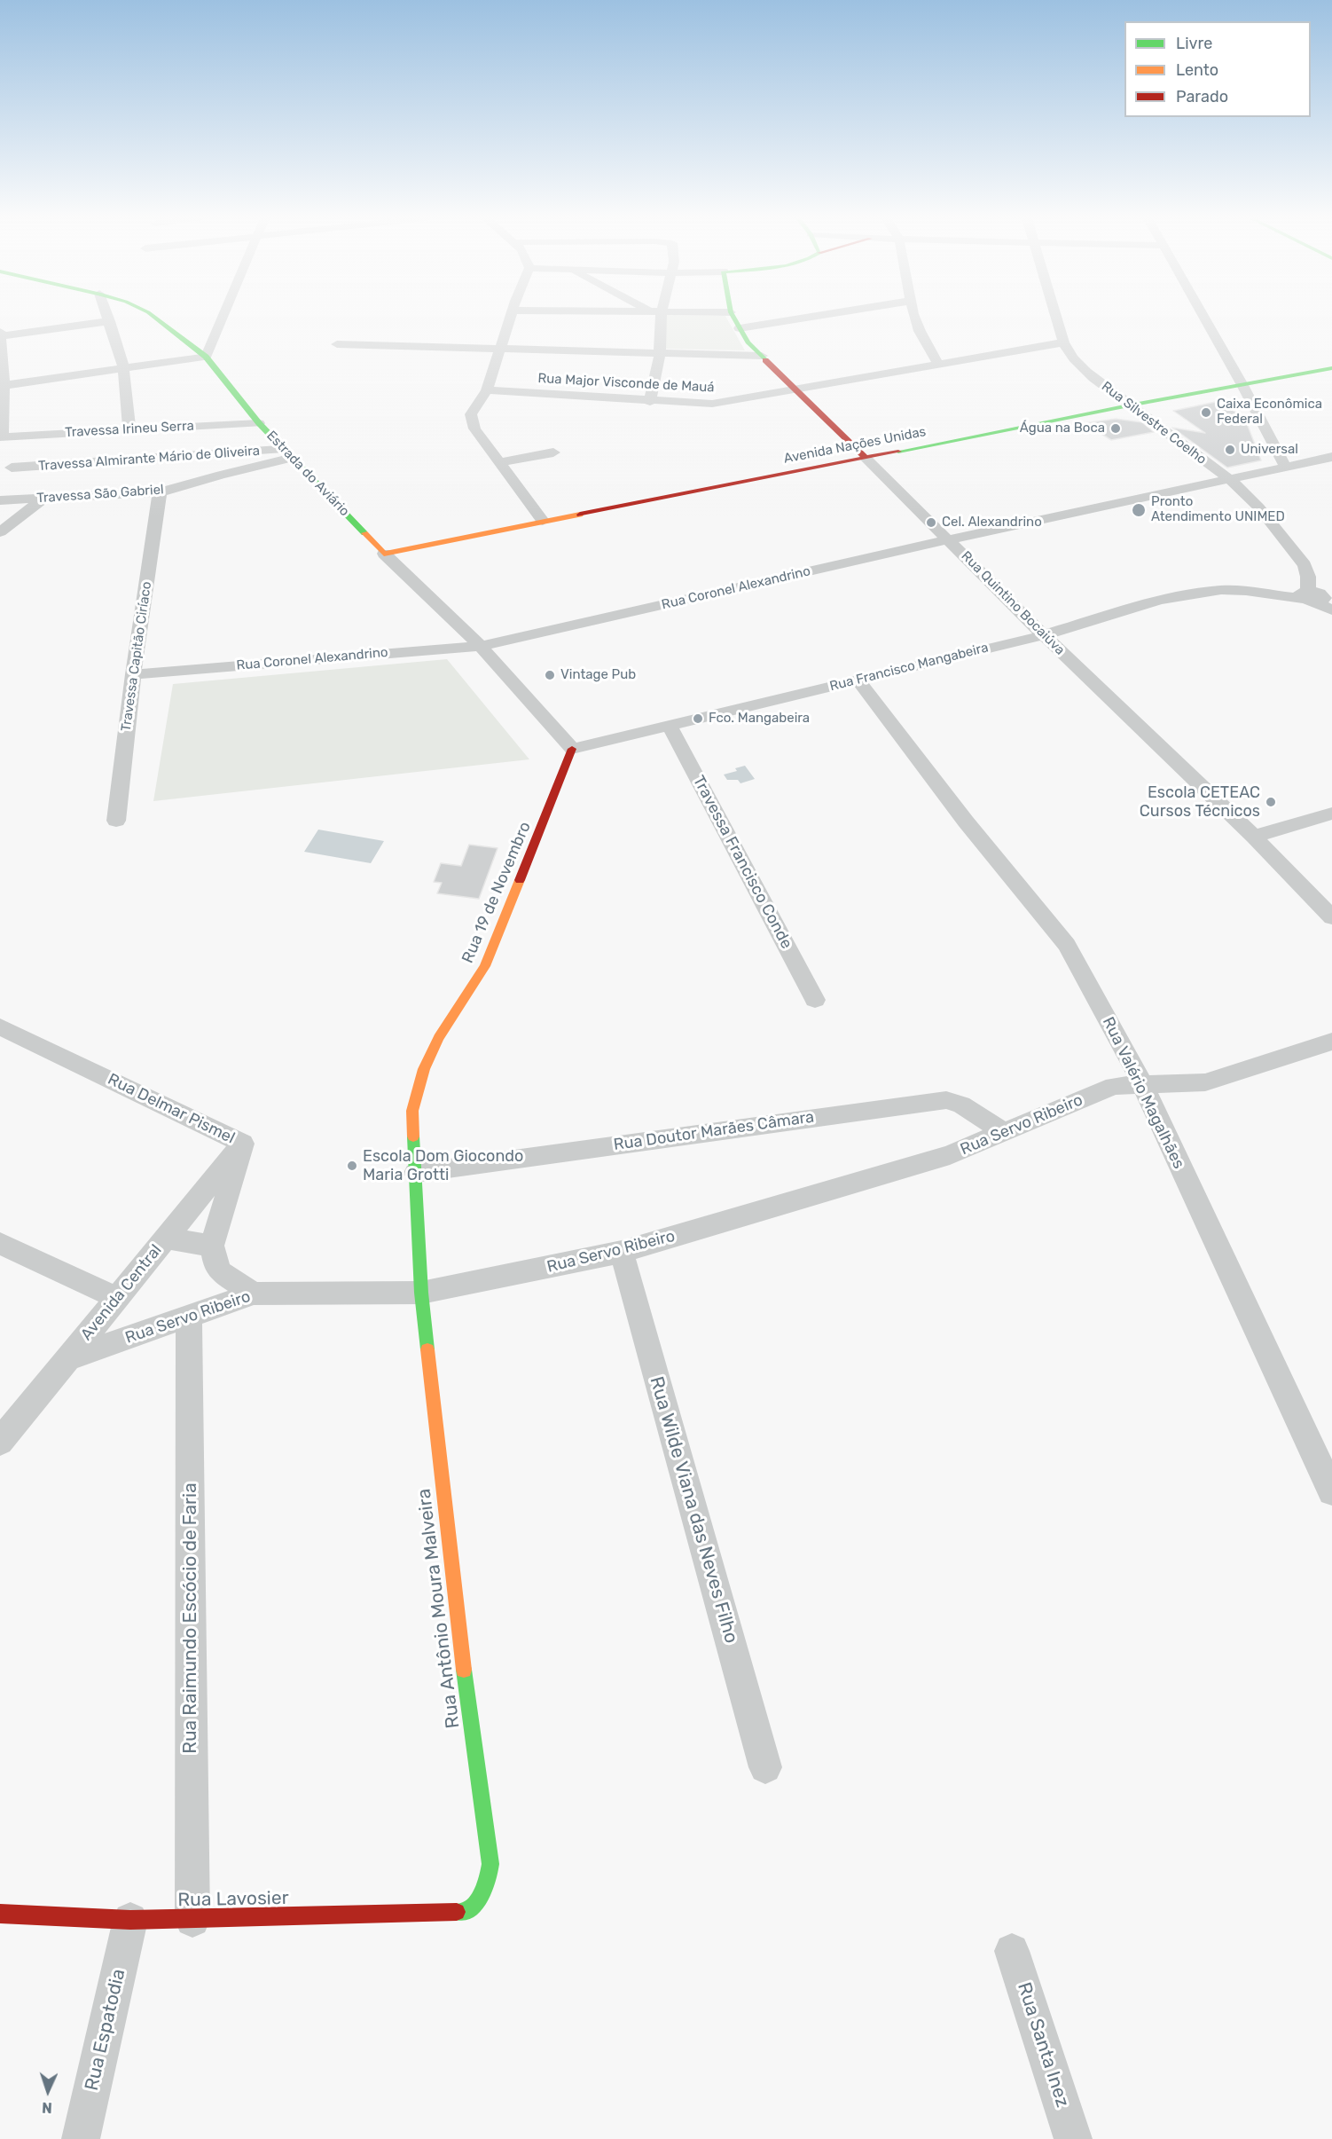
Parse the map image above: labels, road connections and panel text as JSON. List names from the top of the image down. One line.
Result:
{"streets":{"street":["Rua Major Visconde de Mauá","Rua Silvestre Coelho","Travessa Irineu Serra","Avenida Nações Unidas","Travessa Almirante Mário de Oliveira","Estrada do Aviário","Travessa São Gabriel","Rua Coronel Alexandrino","Rua Quintino Bocaiúva","Travessa Capitão Ciríaco","Rua Francisco Mangabeira","Travessa Francisco Conde","Rua 19 de Novembro","Rua Valério Magalhães","Rua Delmar Pismel","Rua Servo Ribeiro","Rua Doutor Marães Câmara","Avenida Central","Rua Wilde Viana das Neves Filho","Rua Antônio Moura Malveira","Rua Raimundo Escócio de Faria","Rua Lavosier","Rua Espatodia","Rua Santa Inez"]},"crossings":[["Rua Major Visconde de Mauá","Rua Silvestre Coelho"],["Rua Major Visconde de Mauá","Rua Quintino Bocaiúva"],["Rua Silvestre Coelho","Avenida Nações Unidas"],["Rua Silvestre Coelho","Rua Coronel Alexandrino"],["Rua Silvestre Coelho","Rua Francisco Mangabeira"],["Travessa Irineu Serra","Estrada do Aviário"],["Avenida Nações Unidas","Estrada do Aviário"],["Avenida Nações Unidas","Rua Quintino Bocaiúva"],["Travessa Almirante Mário de Oliveira","Estrada do Aviário"],["Travessa Almirante Mário de Oliveira","Travessa São Gabriel"],["Estrada do Aviário","Travessa São Gabriel"],["Estrada do Aviário","Rua Coronel Alexandrino"],["Estrada do Aviário","Rua Francisco Mangabeira"],["Estrada do Aviário","Rua 19 de Novembro"],["Travessa São Gabriel","Travessa Capitão Ciríaco"],["Rua Coronel Alexandrino","Rua Quintino Bocaiúva"],["Rua Coronel Alexandrino","Travessa Capitão Ciríaco"],["Rua Quintino Bocaiúva","Rua Francisco Mangabeira"],["Rua Francisco Mangabeira","Travessa Francisco Conde"],["Rua Francisco Mangabeira","Rua 19 de Novembro"],["Rua Francisco Mangabeira","Rua Valério Magalhães"],["Rua 19 de Novembro","Rua Servo Ribeiro"],["Rua 19 de Novembro","Rua Doutor Marães Câmara"],["Rua 19 de Novembro","Rua Antônio Moura Malveira"],["Rua Valério Magalhães","Rua Servo Ribeiro"],["Rua Delmar Pismel","Avenida Central"],["Rua Servo Ribeiro","Rua Doutor Marães Câmara"],["Rua Servo Ribeiro","Avenida Central"],["Rua Servo Ribeiro","Rua Wilde Viana das Neves Filho"],["Rua Servo Ribeiro","Rua Antônio Moura Malveira"],["Rua Servo Ribeiro","Rua Raimundo Escócio de Faria"],["Rua Antônio Moura Malveira","Rua Lavosier"],["Rua Raimundo Escócio de Faria","Rua Lavosier"],["Rua Lavosier","Rua Espatodia"]],"places":["Caixa Econômica Federal","Água na Boca","Universal","Pronto Atendimento UNIMED","Cel. Alexandrino","Vintage Pub","Fco. Mangabeira","Escola CETEAC Cursos Técnicos","Escola Dom Giocondo Maria Grotti"],"legend":["Livre","Lento","Parado"],"north":"bottom"}
